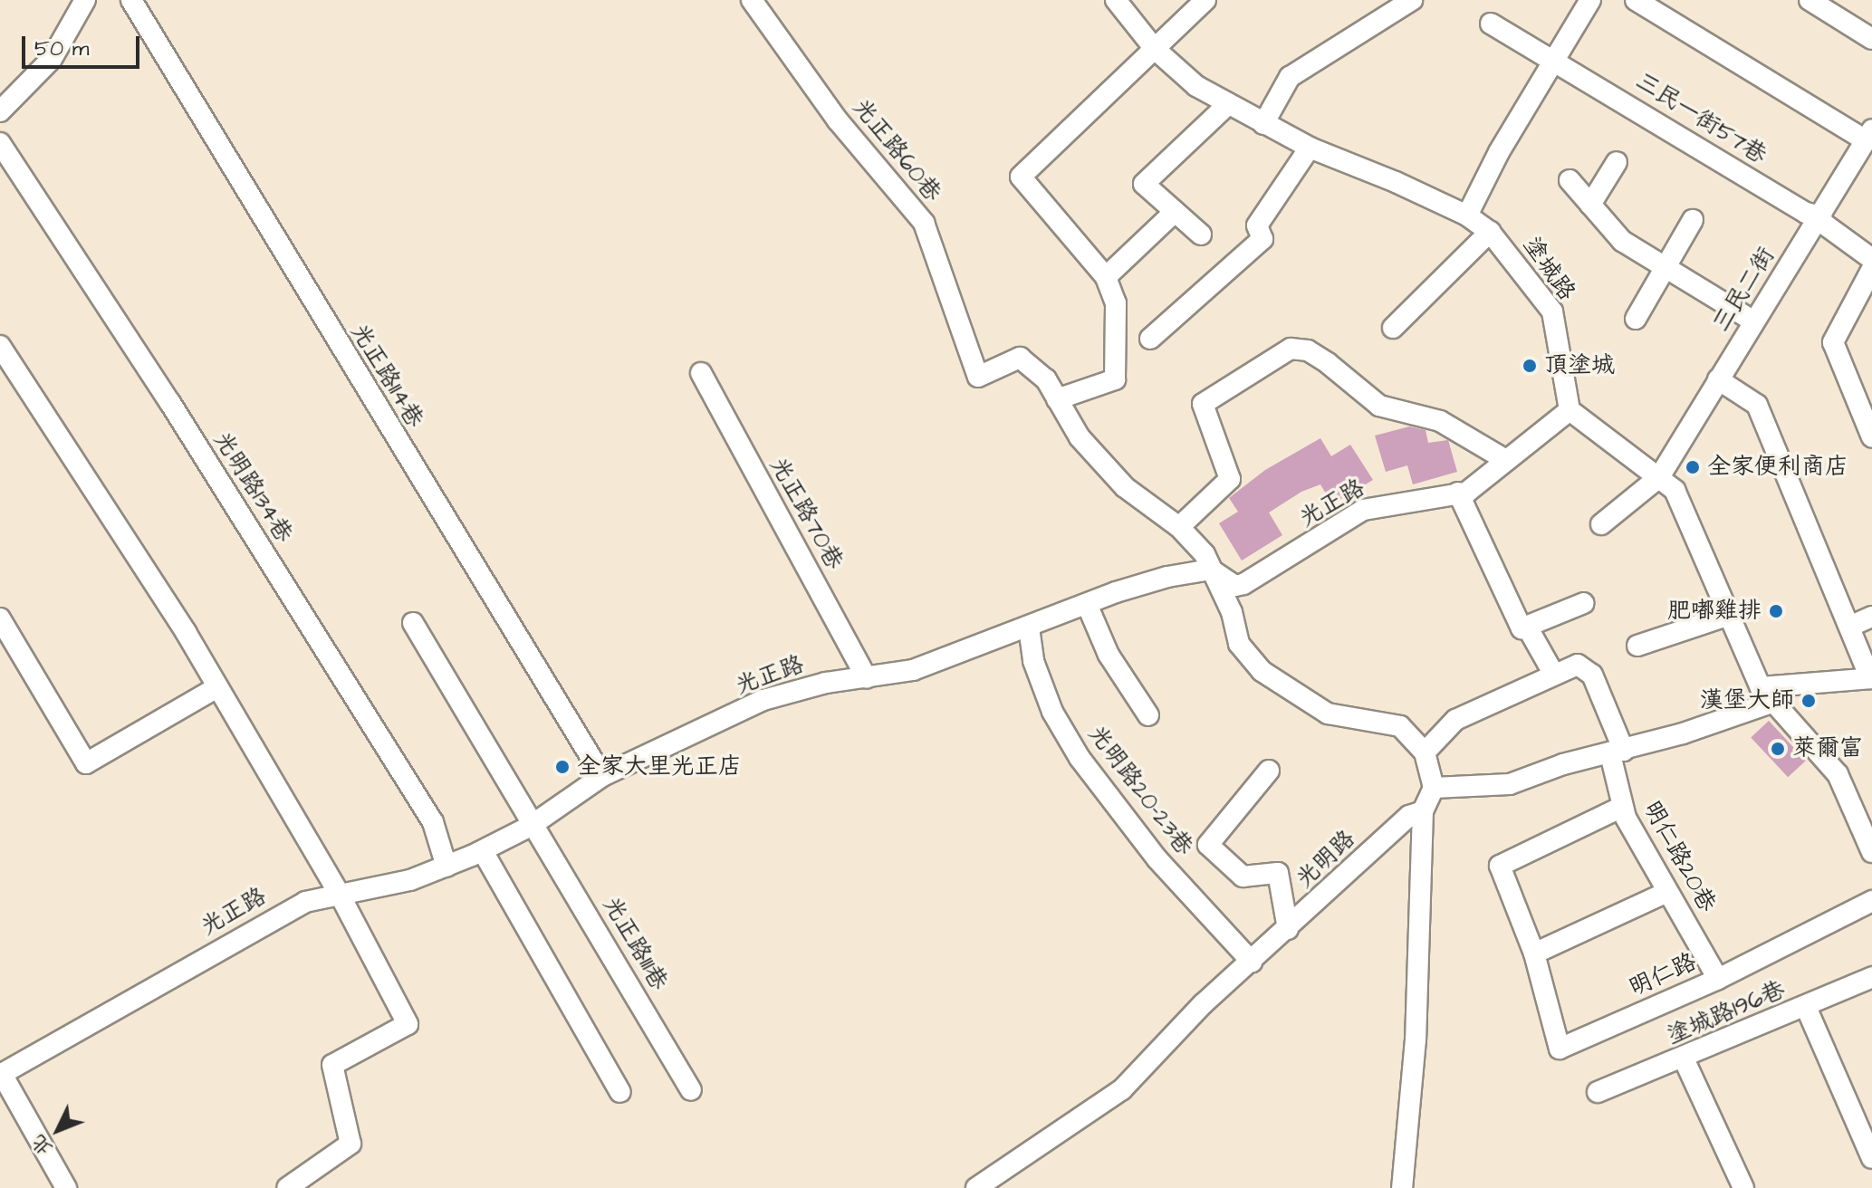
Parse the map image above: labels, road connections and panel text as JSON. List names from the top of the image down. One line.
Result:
{"streets":{"street":["三民一街57巷","光正路60巷","塗城路","三民二街","光正路114巷","光明路134巷","光正路","光正路70巷","光明路20-23巷","明仁路20巷","光明路","光正路111巷","明仁路","塗城路196巷"]},"crossings":[["三民一街57巷","三民二街"],["光正路60巷","光正路"],["塗城路","光正路"],["光正路114巷","光正路"],["光明路134巷","光正路"],["光正路","光正路70巷"],["光正路","光明路20-23巷"],["光正路","光正路111巷"],["光明路20-23巷","光明路"],["明仁路20巷","明仁路"]],"places":["頂塗城","全家便利商店","肥嘟雞排","漢堡大師","萊爾富","全家大里光正店"],"scale_bar":"50 m","north":"bottom left"}
